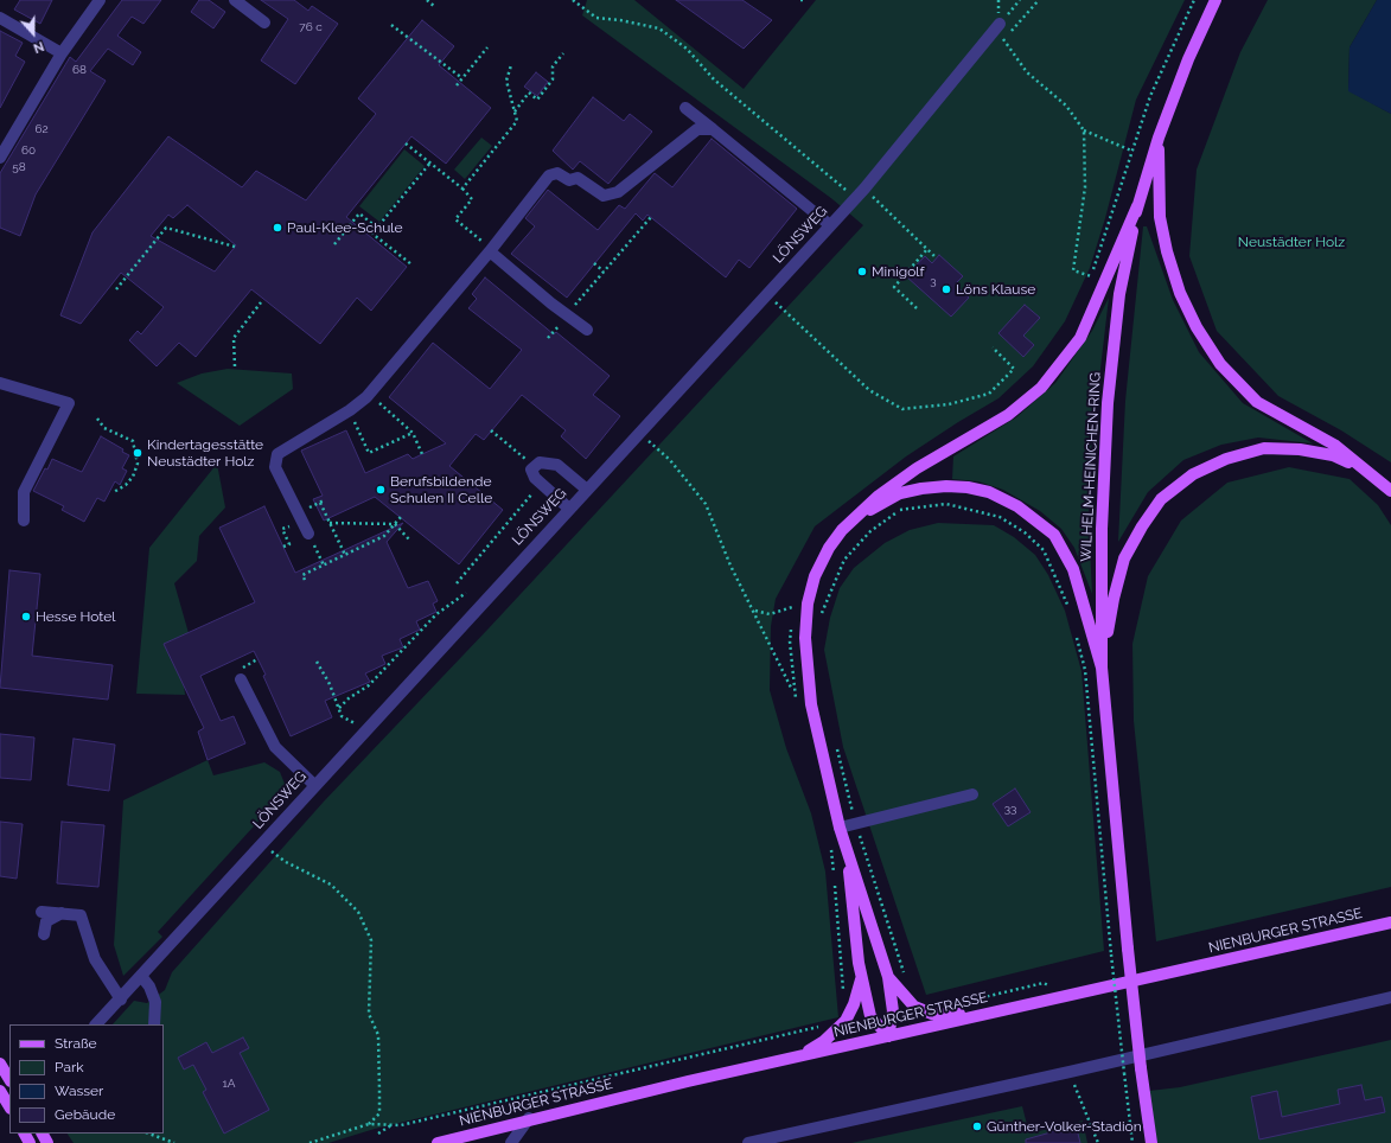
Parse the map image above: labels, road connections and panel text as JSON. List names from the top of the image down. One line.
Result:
{"streets":{"main road":["WILHELM-HEINICHEN-RING","NIENBURGER STRASSE"],"street":["LÖNSWEG"]},"parks":["Neustädter Holz"],"places":["Paul-Klee-Schule","Minigolf","Löns Klause","Kindertagesstätte Neustädter Holz","Berufsbildende Schulen II Celle","Hesse Hotel","Günther-Volker-Stadion"],"house_numbers":["76 c","68","62","60","58","3","33","1A"],"legend":["Straße","Park","Wasser","Gebäude"],"north":"bottom"}
